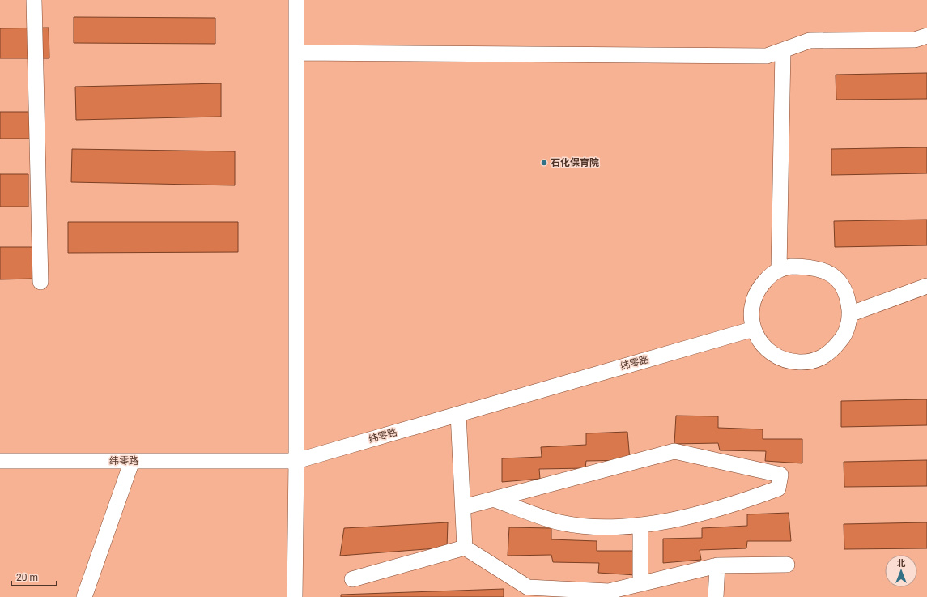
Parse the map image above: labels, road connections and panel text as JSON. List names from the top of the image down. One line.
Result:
{"streets":{"street":["纬零路"]},"places":["石化保育院"],"scale_bar":"20 m","north":"top"}
